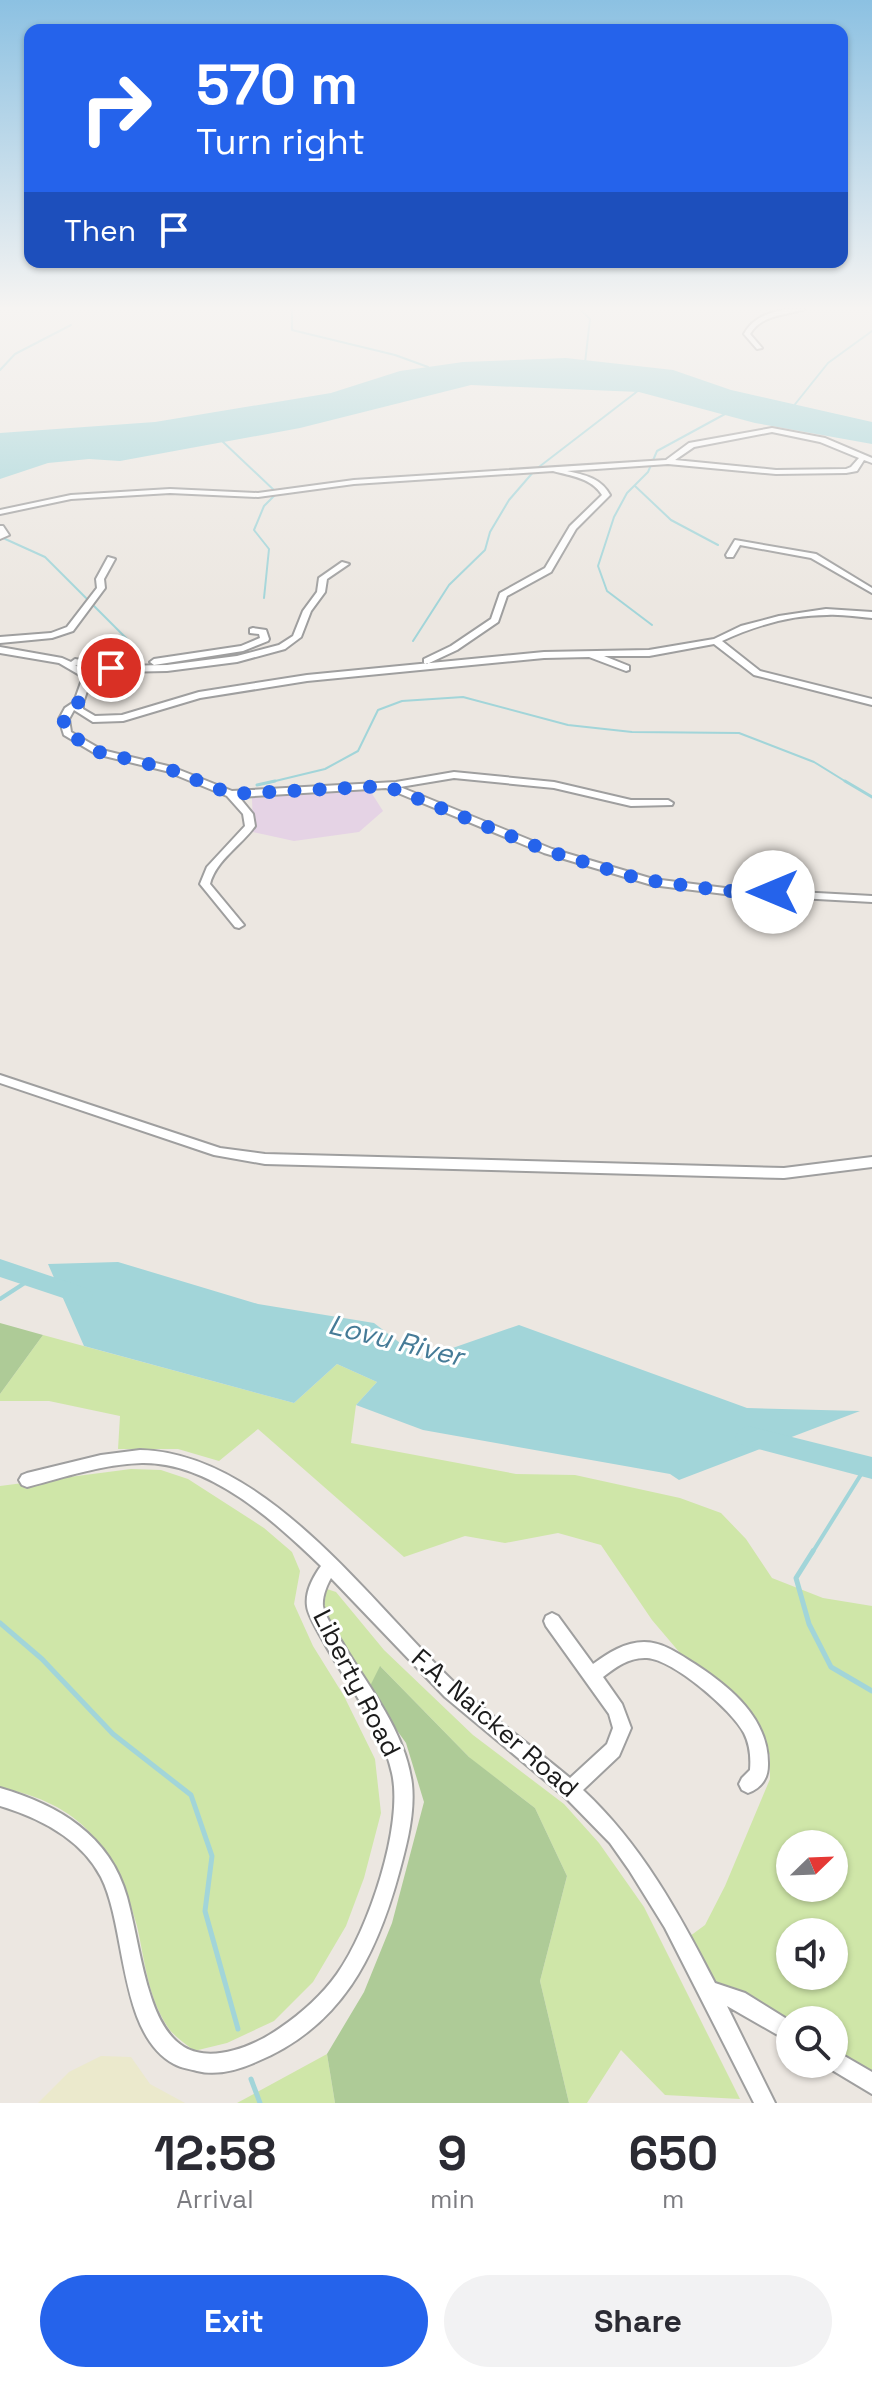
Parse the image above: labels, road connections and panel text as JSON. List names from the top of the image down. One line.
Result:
{"streets":{"street":["Liberty Road","F.A. Naicker Road"]},"crossings":[["Liberty Road","F.A. Naicker Road"]],"water":["Lovu River"],"north":"top right","page":{"turn":["570 m","Turn right"],"then":"Then","eta":["12:58","Arrival","9","min","650","m"],"buttons":["Exit","Share"]}}
